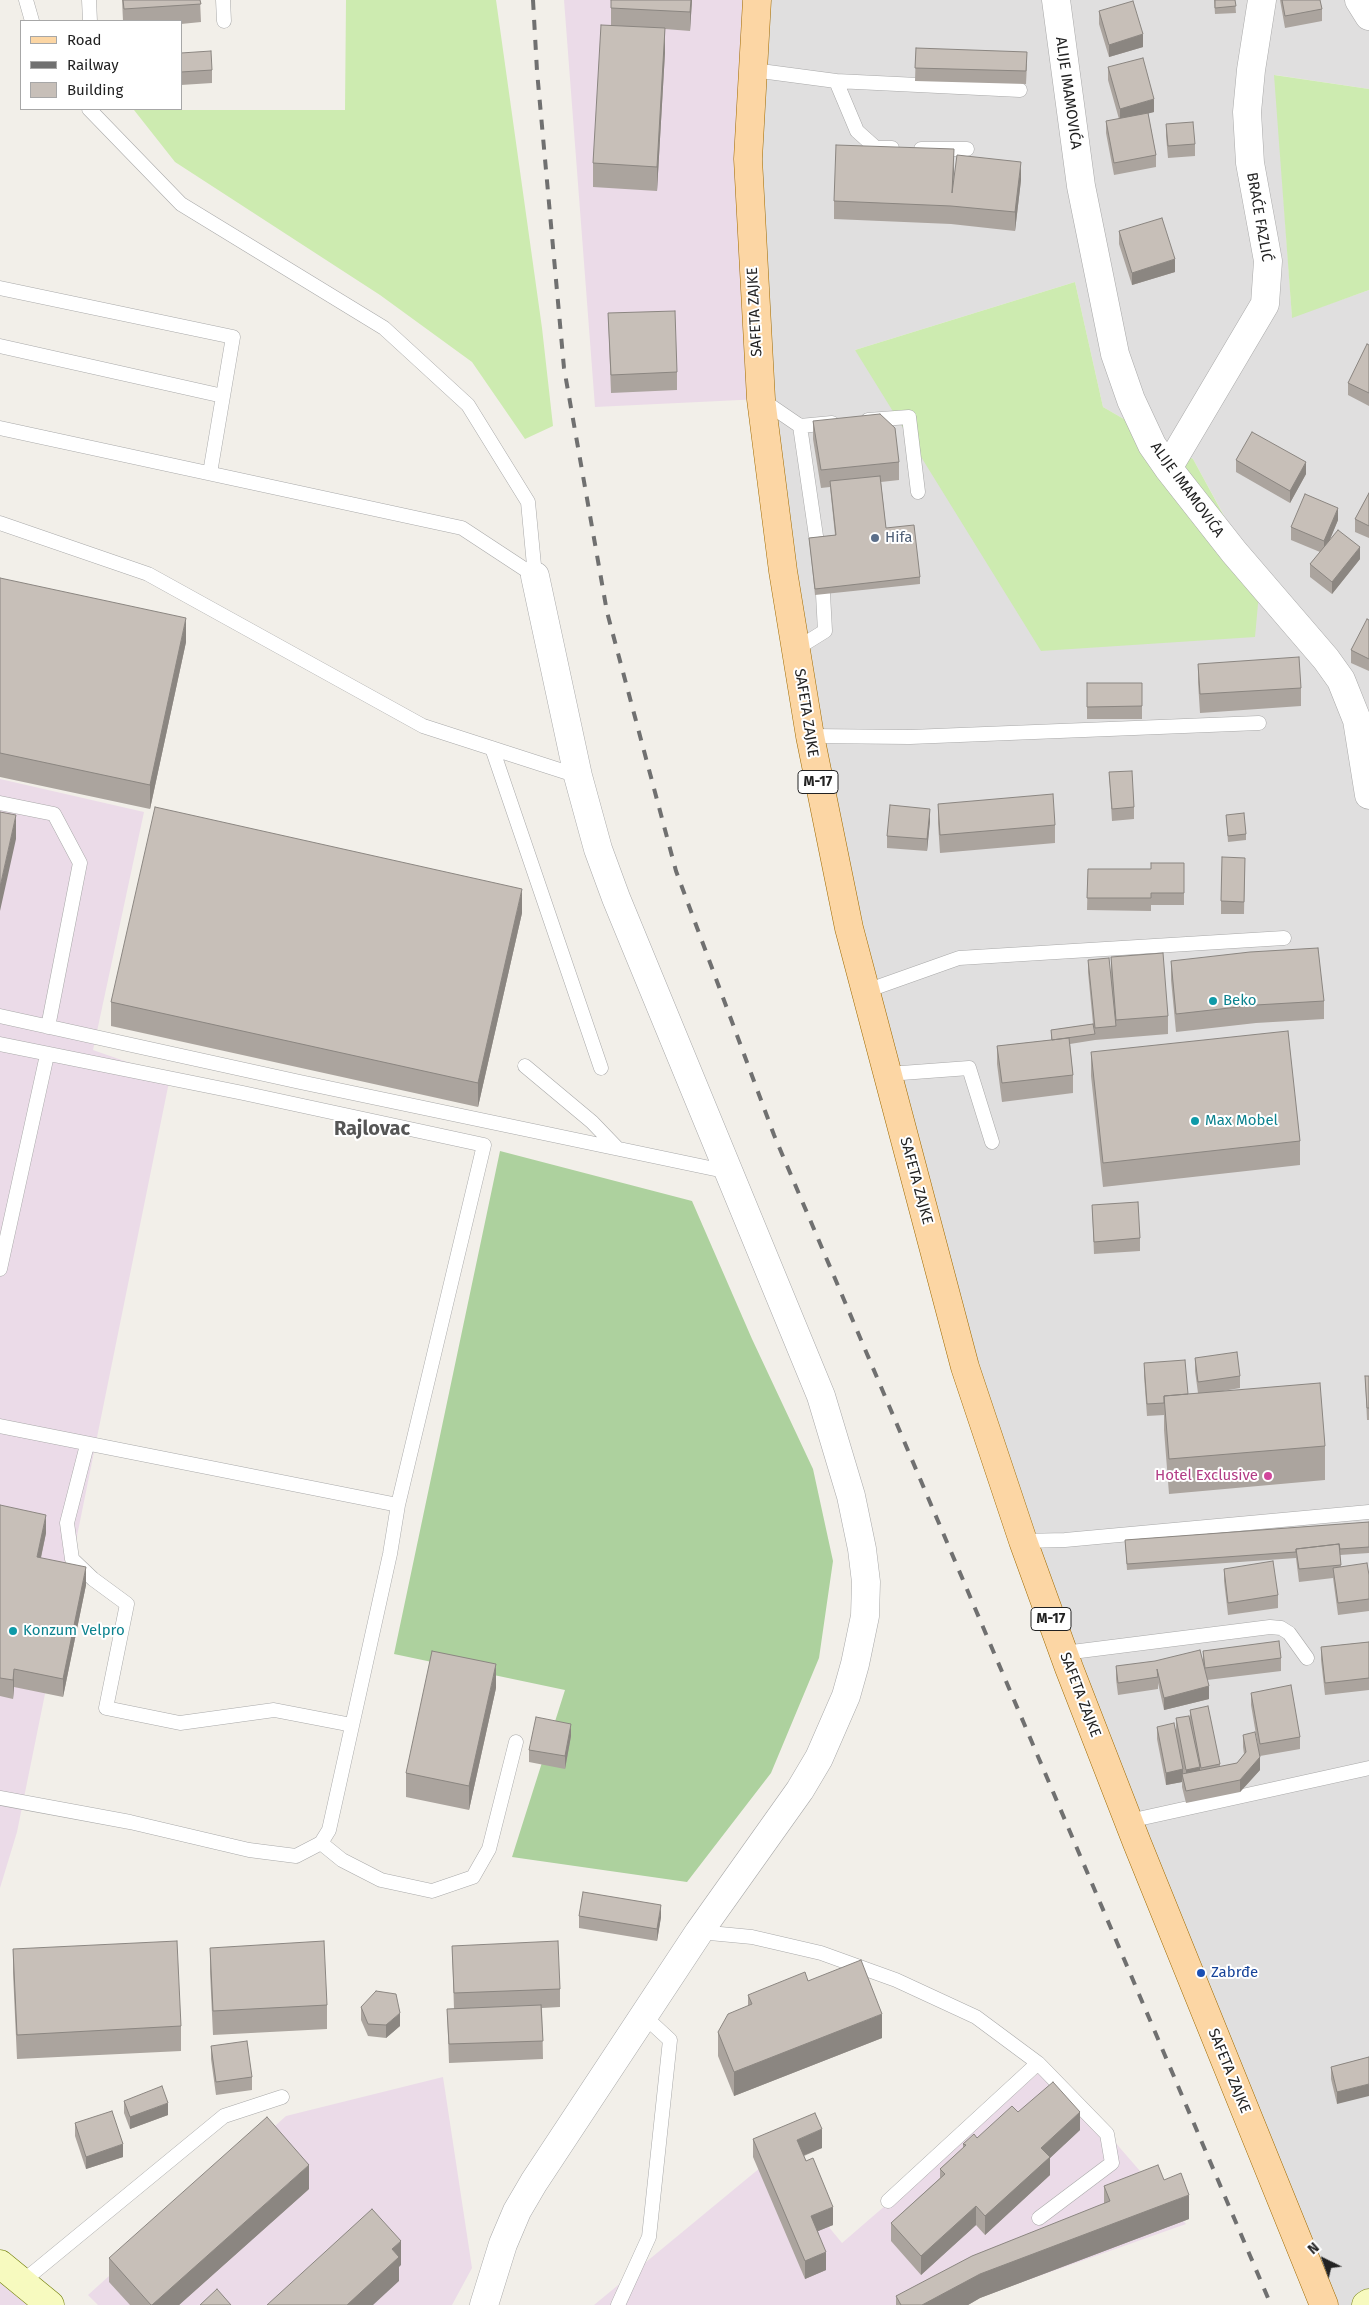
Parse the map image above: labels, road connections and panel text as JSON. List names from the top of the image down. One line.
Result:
{"streets":{"main road":["SAFETA ZAJKE","M-17"],"street":["ALIJE IMAMOVIĆA","BRAĆE FAZLIĆ"]},"crossings":[["ALIJE IMAMOVIĆA","BRAĆE FAZLIĆ"]],"districts":["Rajlovac"],"places":["Hifa","Beko","Max Mobel","Hotel Exclusive","Konzum Velpro","Zabrđe"],"legend":["Road","Railway","Building"],"north":"top left"}
